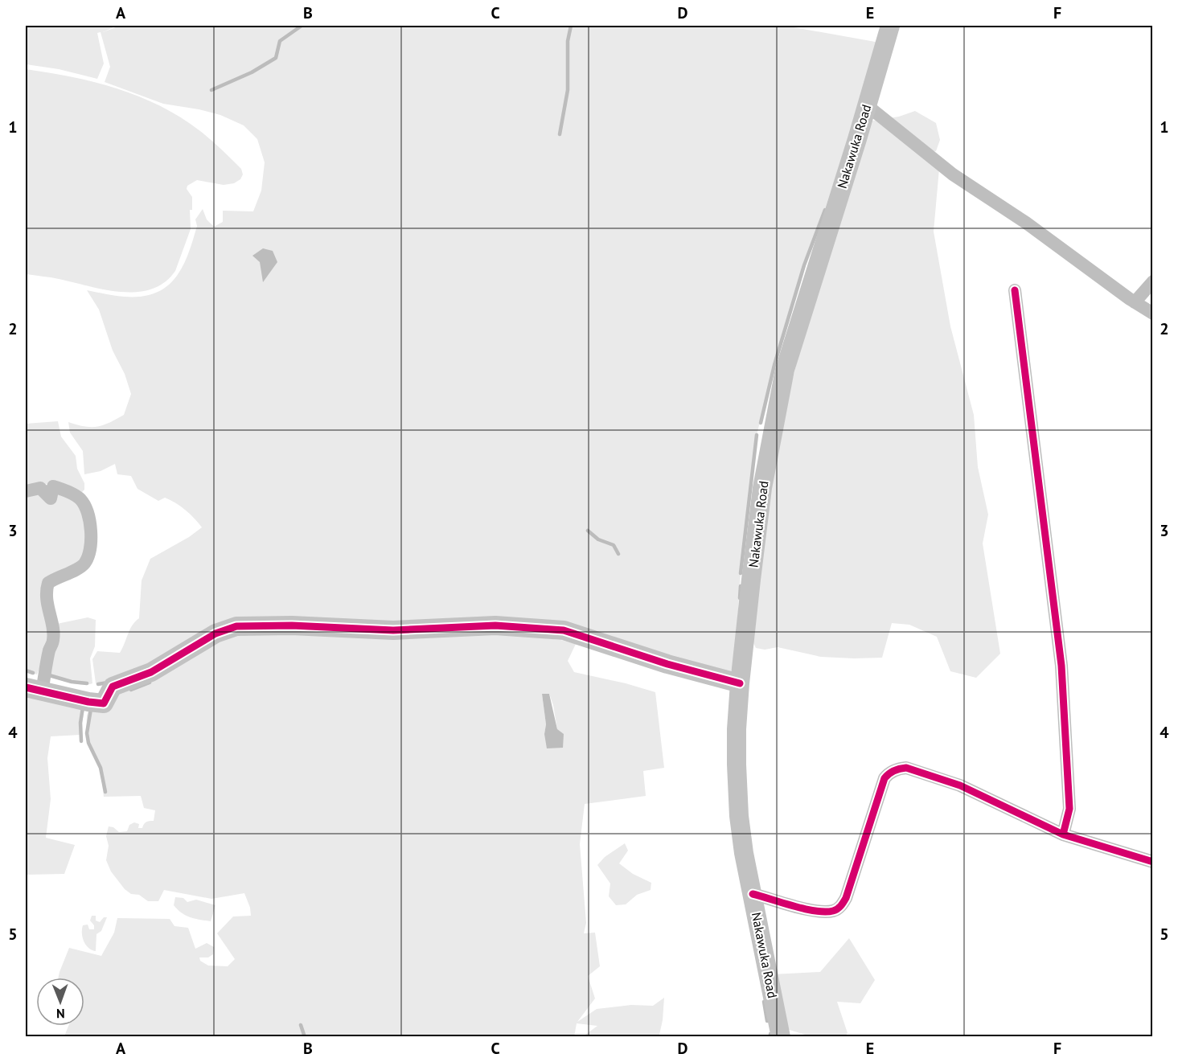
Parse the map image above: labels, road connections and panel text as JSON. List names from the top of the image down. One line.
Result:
{"streets":{"main road":["Nakawuka Road"]},"north":"bottom","grid":{"columns":["A","B","C","D","E","F"],"rows":["1","2","3","4","5"]}}
